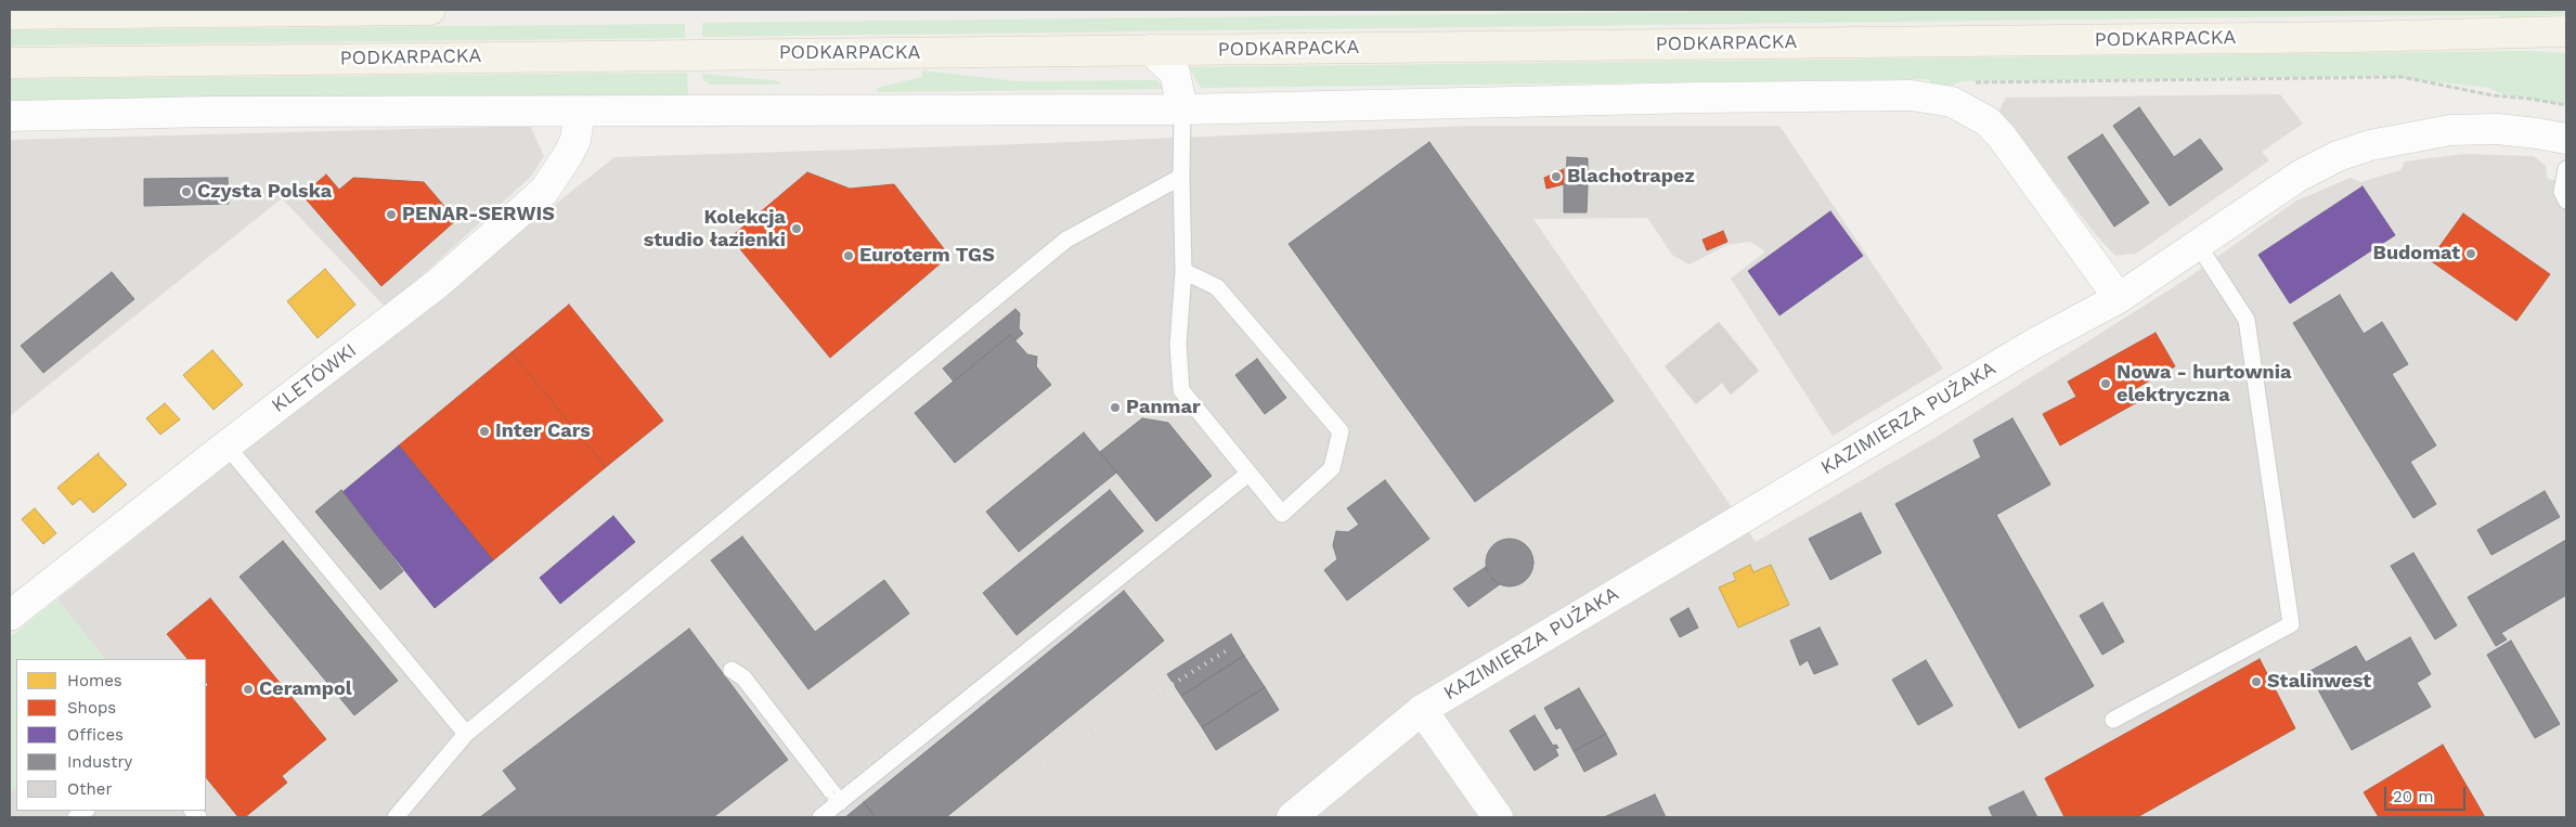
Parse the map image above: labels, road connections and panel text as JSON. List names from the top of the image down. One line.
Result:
{"streets":{"main road":["PODKARPACKA"],"street":["KLETÓWKI","KAZIMIERZA PUŻAKA"]},"places":["Blachotrapez","Czysta Polska","PENAR-SERWIS","Kolekcja studio łazienki","Budomat","Euroterm TGS","Nowa - hurtownia elektryczna","Panmar","Inter Cars","Stalinwest","Cerampol"],"legend":["Homes","Shops","Offices","Industry","Other"],"scale_bar":"20 m"}
